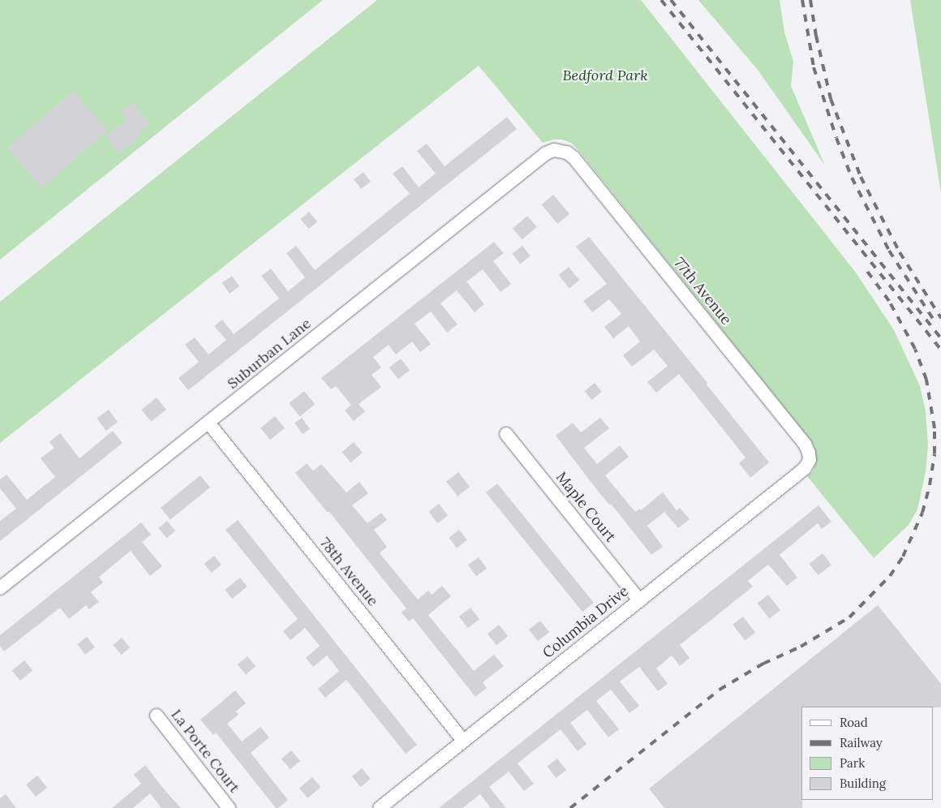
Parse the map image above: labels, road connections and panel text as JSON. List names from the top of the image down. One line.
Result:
{"streets":{"street":["77th Avenue","Suburban Lane","Maple Court","78th Avenue","Columbia Drive","La Porte Court"]},"crossings":[["77th Avenue","Suburban Lane"],["77th Avenue","Columbia Drive"],["Suburban Lane","78th Avenue"],["Maple Court","Columbia Drive"],["78th Avenue","Columbia Drive"]],"parks":["Bedford Park"],"legend":["Road","Railway","Park","Building"]}
